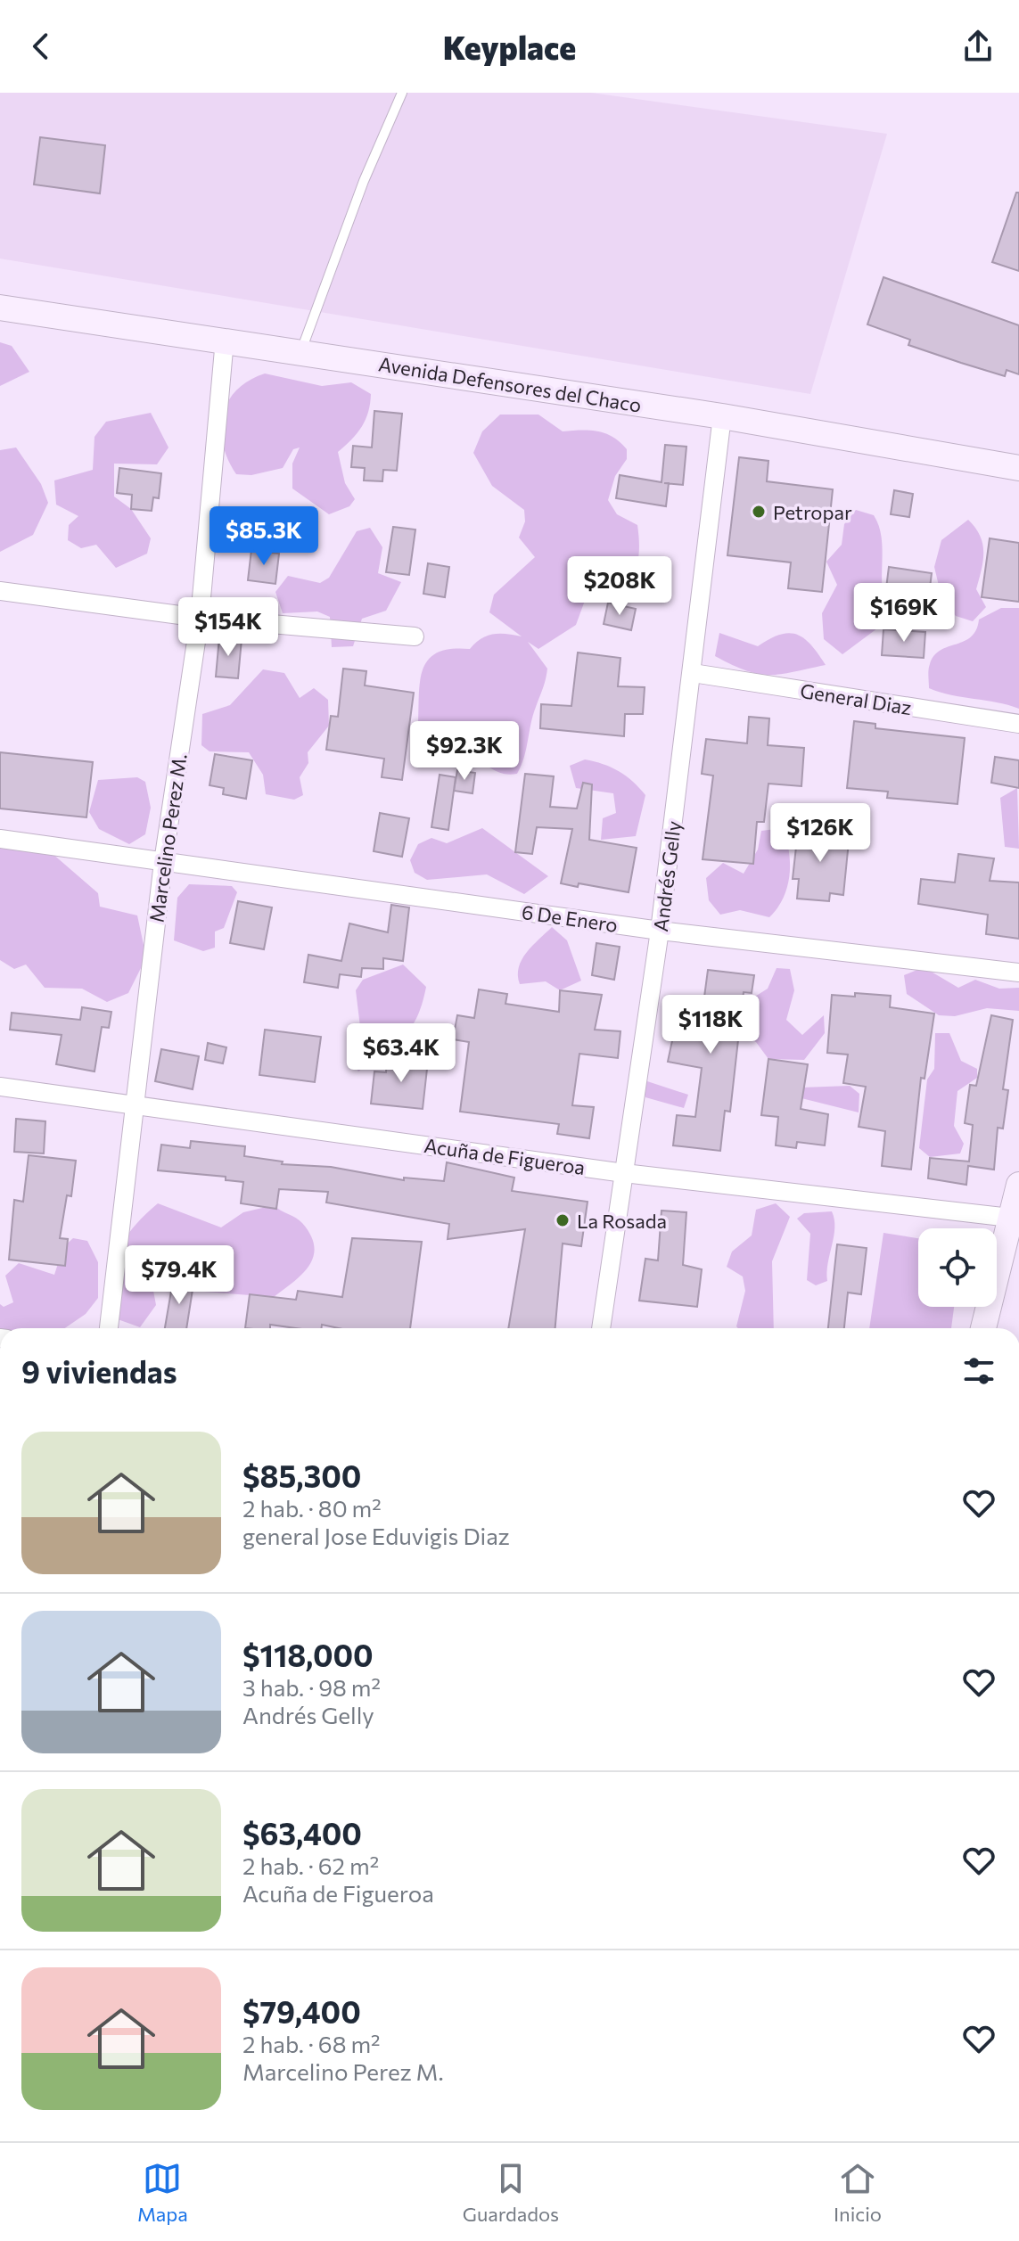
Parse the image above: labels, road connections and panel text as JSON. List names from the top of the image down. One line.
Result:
{"streets":{"main road":["Avenida Defensores del Chaco"],"street":["General Diaz","Marcelino Perez M.","Andrés Gelly","6 De Enero","Acuña de Figueroa"]},"crossings":[["Avenida Defensores del Chaco","Marcelino Perez M."],["Avenida Defensores del Chaco","Andrés Gelly"],["General Diaz","Andrés Gelly"],["Marcelino Perez M.","6 De Enero"],["Marcelino Perez M.","Acuña de Figueroa"],["Andrés Gelly","6 De Enero"],["Andrés Gelly","Acuña de Figueroa"]],"places":["Petropar","La Rosada"],"page":{"header":"Keyplace","price":["$85.3K","$208K","$169K","$154K","$92.3K","$126K","$118K","$63.4K","$79.4K"],"heading":"9 viviendas","list":[{"name":"$85,300","note":"2 hab. · 80 m² · general Jose Eduvigis Diaz"},{"name":"$118,000","note":"3 hab. · 98 m² · Andrés Gelly"},{"name":"$63,400","note":"2 hab. · 62 m² · Acuña de Figueroa"},{"name":"$79,400","note":"2 hab. · 68 m² · Marcelino Perez M."}],"tabs":["Mapa","Guardados","Inicio"]}}
